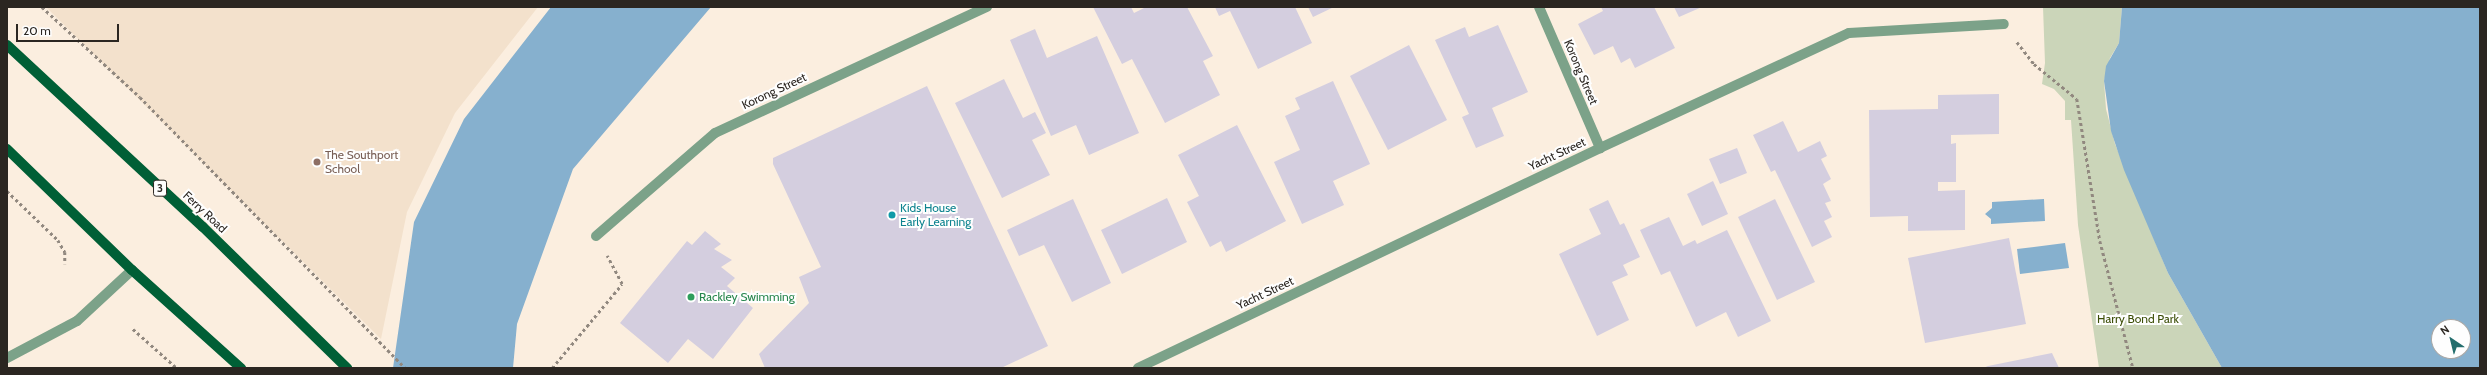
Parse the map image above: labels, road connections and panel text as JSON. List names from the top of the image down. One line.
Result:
{"streets":{"main road":["3","Ferry Road"],"street":["Korong Street","Yacht Street"]},"crossings":[["Korong Street","Yacht Street"]],"parks":["Harry Bond Park"],"places":["The Southport School","Kids House Early Learning","Rackley Swimming"],"scale_bar":"20 m","north":"top left"}
